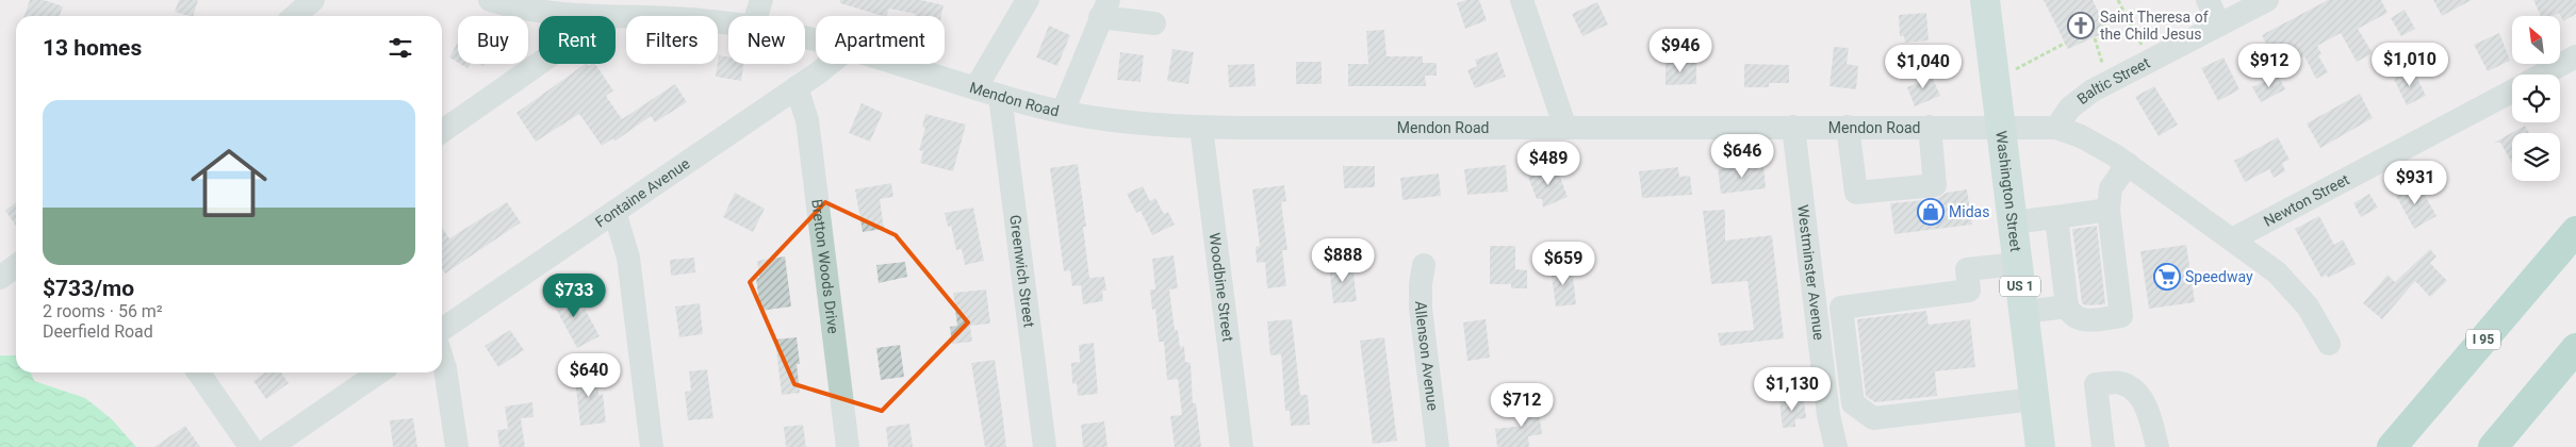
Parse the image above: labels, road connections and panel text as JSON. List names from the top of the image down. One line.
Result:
{"streets":{"highway":["I 95"],"main road":["Washington Street","US 1"],"street":["Baltic Street","Mendon Road","Fontaine Avenue","Newton Street","Bretton Woods Drive","Greenwich Street","Westminster Avenue","Woodbine Street","Allenson Avenue"]},"crossings":[["Baltic Street","Mendon Road"],["Mendon Road","Washington Street"],["Mendon Road","Newton Street"],["Mendon Road","Greenwich Street"],["Mendon Road","Westminster Avenue"],["Mendon Road","Woodbine Street"],["Fontaine Avenue","Bretton Woods Drive"]],"places":{"church":["Saint Theresa of the Child Jesus"],"shop":["Midas"],"supermarket":["Speedway"]},"north":"top left","page":{"chip":["Buy","Rent","Filters","New","Apartment"],"heading":"13 homes","price":["$946","$1,010","$912","$1,040","$646","$489","$931","$888","$659","$733","$640","$1,130","$712"],"list":[{"name":"$733/mo","note":"2 rooms · 56 m² · Deerfield Road"}]}}
